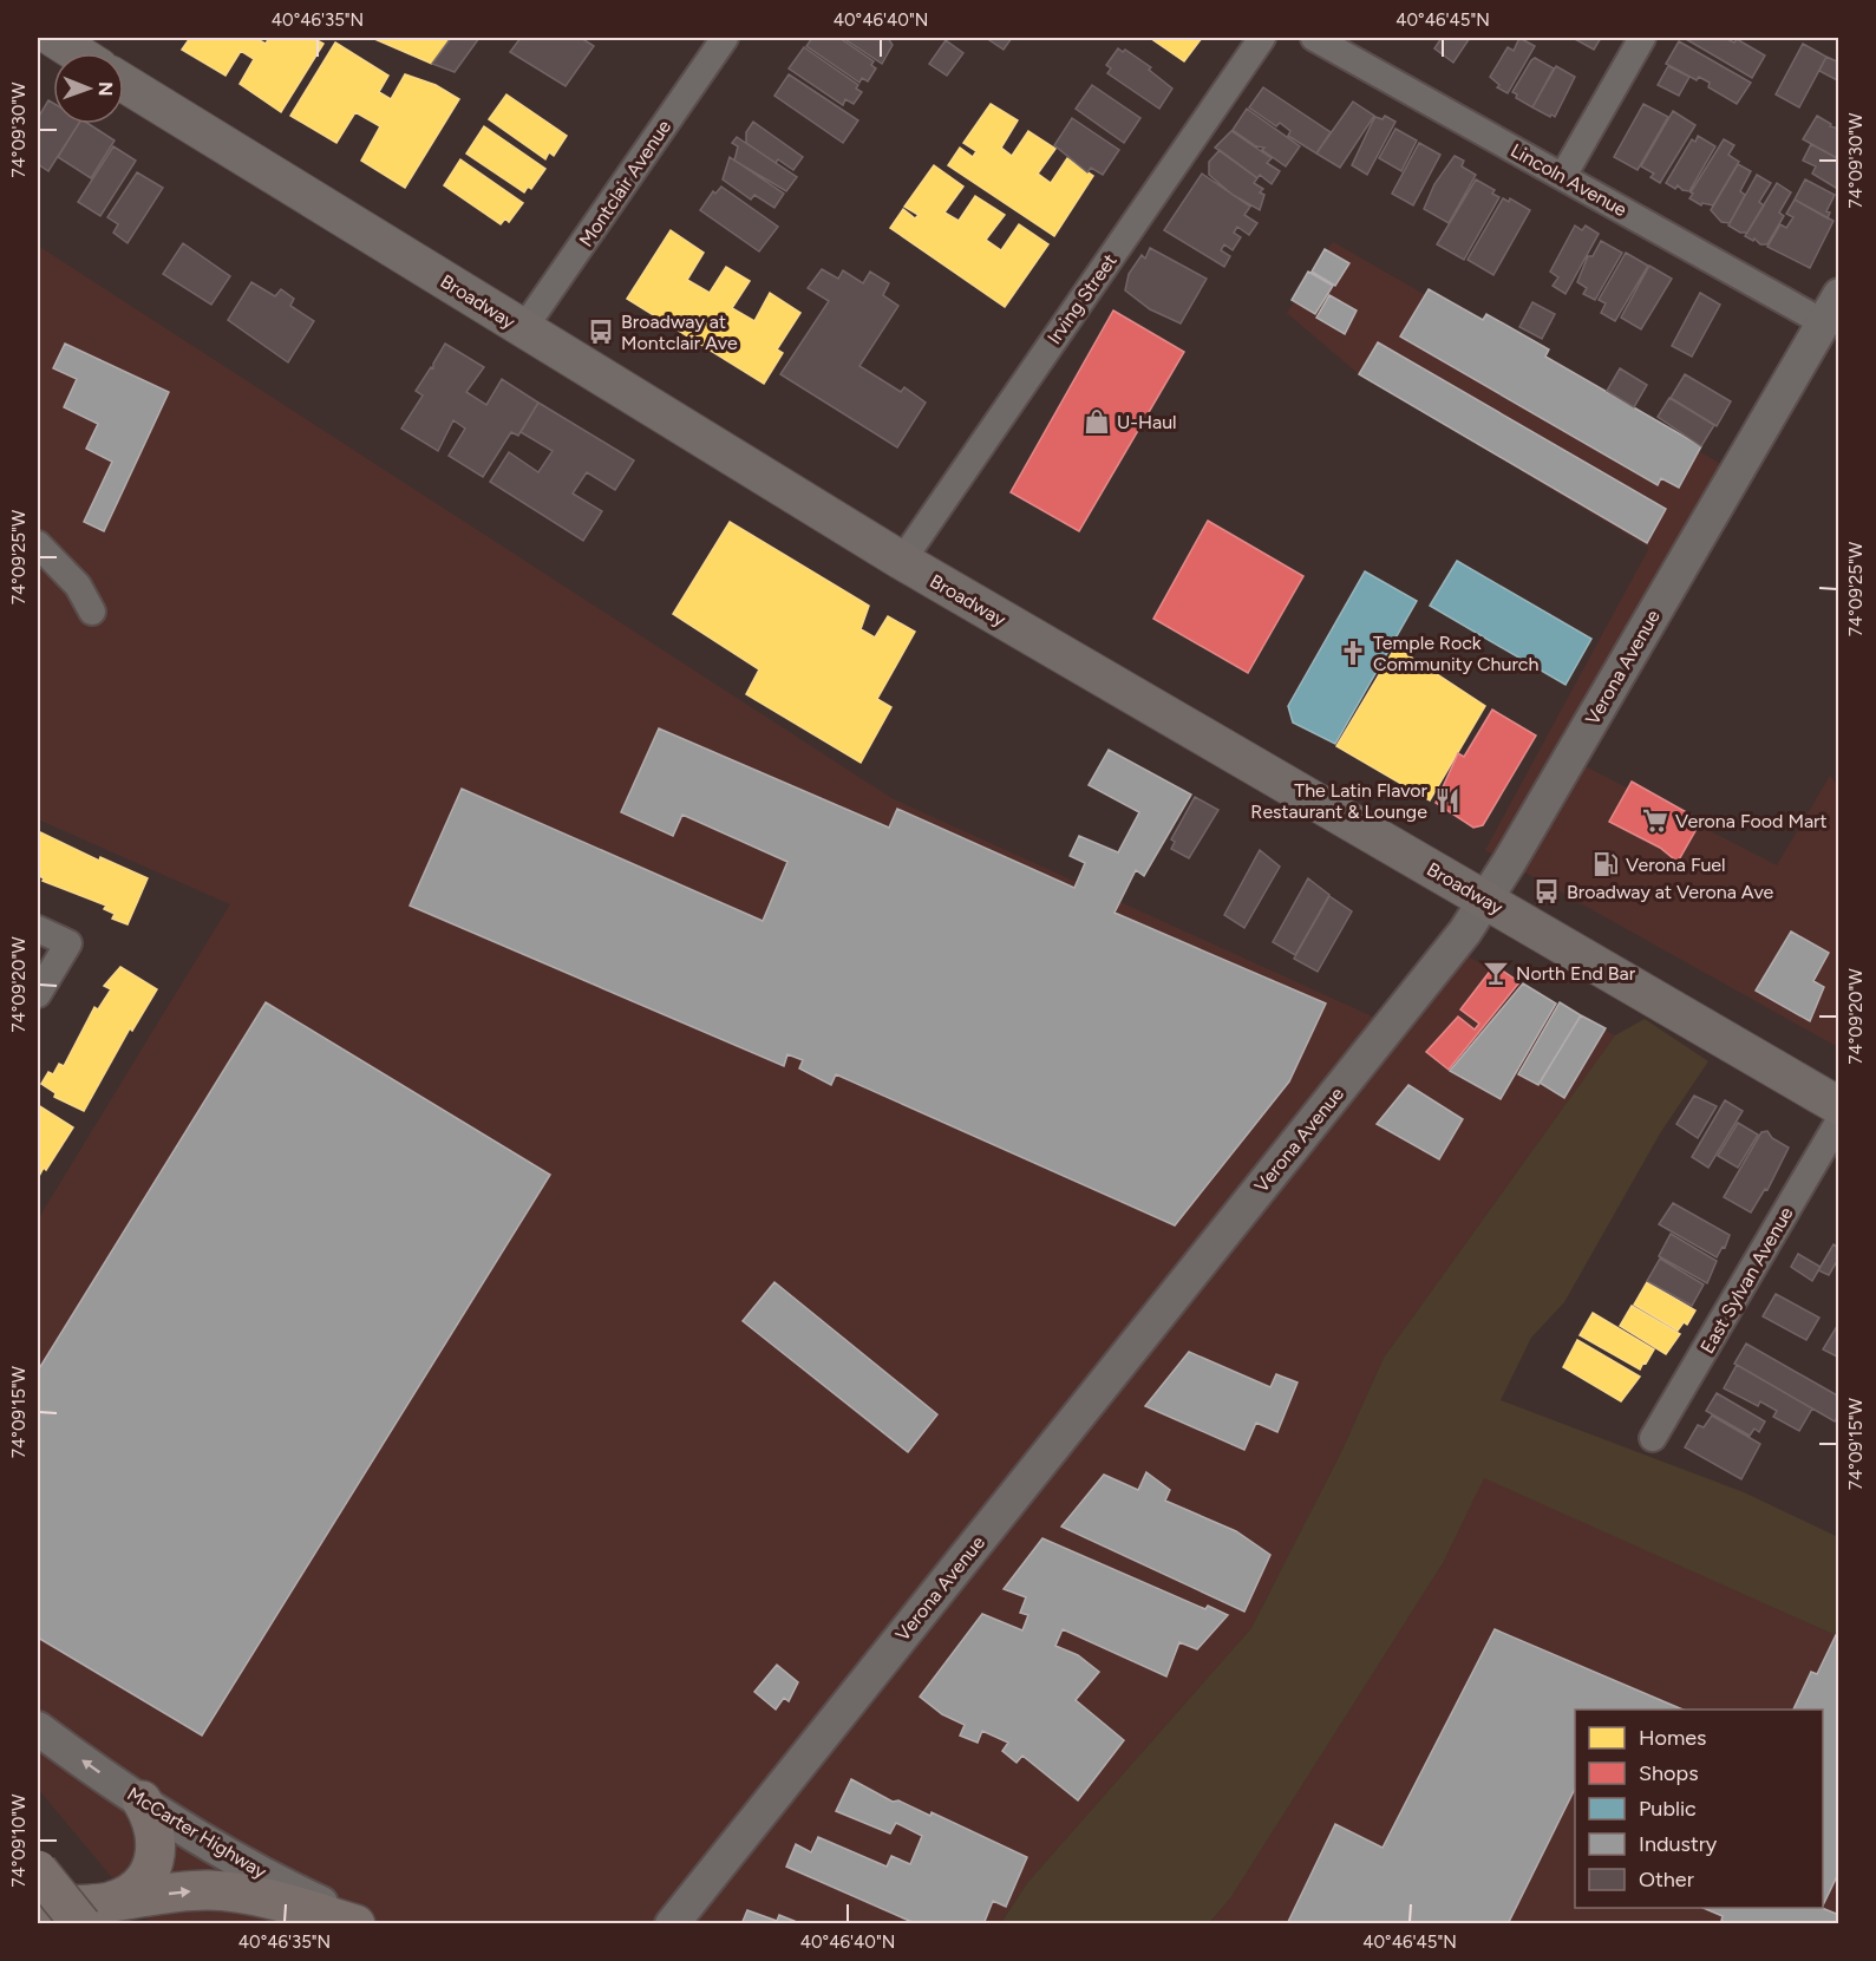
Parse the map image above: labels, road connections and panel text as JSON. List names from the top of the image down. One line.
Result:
{"streets":{"main road":["Broadway"],"street":["Lincoln Avenue","Montclair Avenue","Irving Street","Verona Avenue","East Sylvan Avenue","McCarter Highway"]},"crossings":[["Lincoln Avenue","Verona Avenue"],["Montclair Avenue","Broadway"],["Irving Street","Broadway"],["Broadway","Verona Avenue"]],"places":{"bus stop":["Broadway at Montclair Ave","Broadway at Verona Ave"],"shop":["U-Haul"],"church":["Temple Rock Community Church"],"restaurant":["The Latin Flavor Restaurant & Lounge"],"supermarket":["Verona Food Mart"],"fuel station":["Verona Fuel"],"bar":["North End Bar"]},"legend":["Homes","Shops","Public","Industry","Other"],"north":"right","coordinates":["40°46'35\"N","40°46'40\"N","40°46'45\"N","74°09'30\"W","74°09'25\"W","74°09'20\"W","74°09'15\"W","74°09'10\"W"]}
